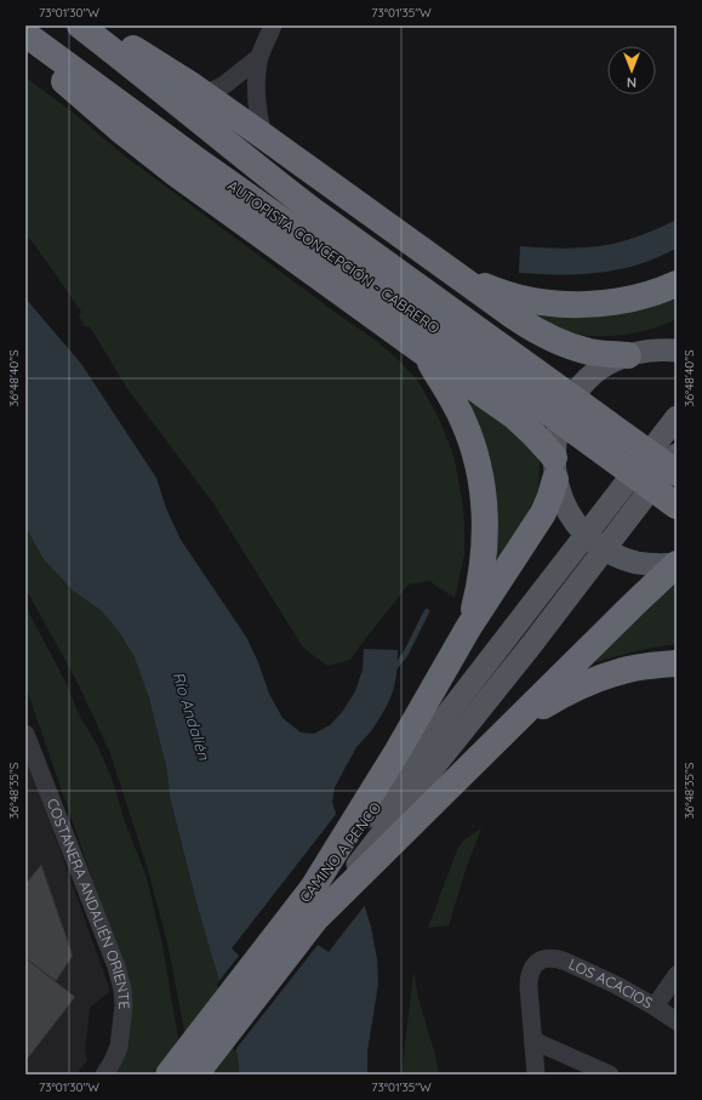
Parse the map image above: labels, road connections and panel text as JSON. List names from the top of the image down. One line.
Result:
{"streets":{"highway":["AUTOPISTA CONCEPCIÓN - CABRERO","CAMINO A PENCO"],"street":["COSTANERA ANDALIÉN ORIENTE","LOS ACACIOS"]},"water":["Río Andalién"],"north":"bottom","coordinates":["73°01'30\"W","73°01'35\"W","36°48'40\"S","36°48'35\"S"]}
